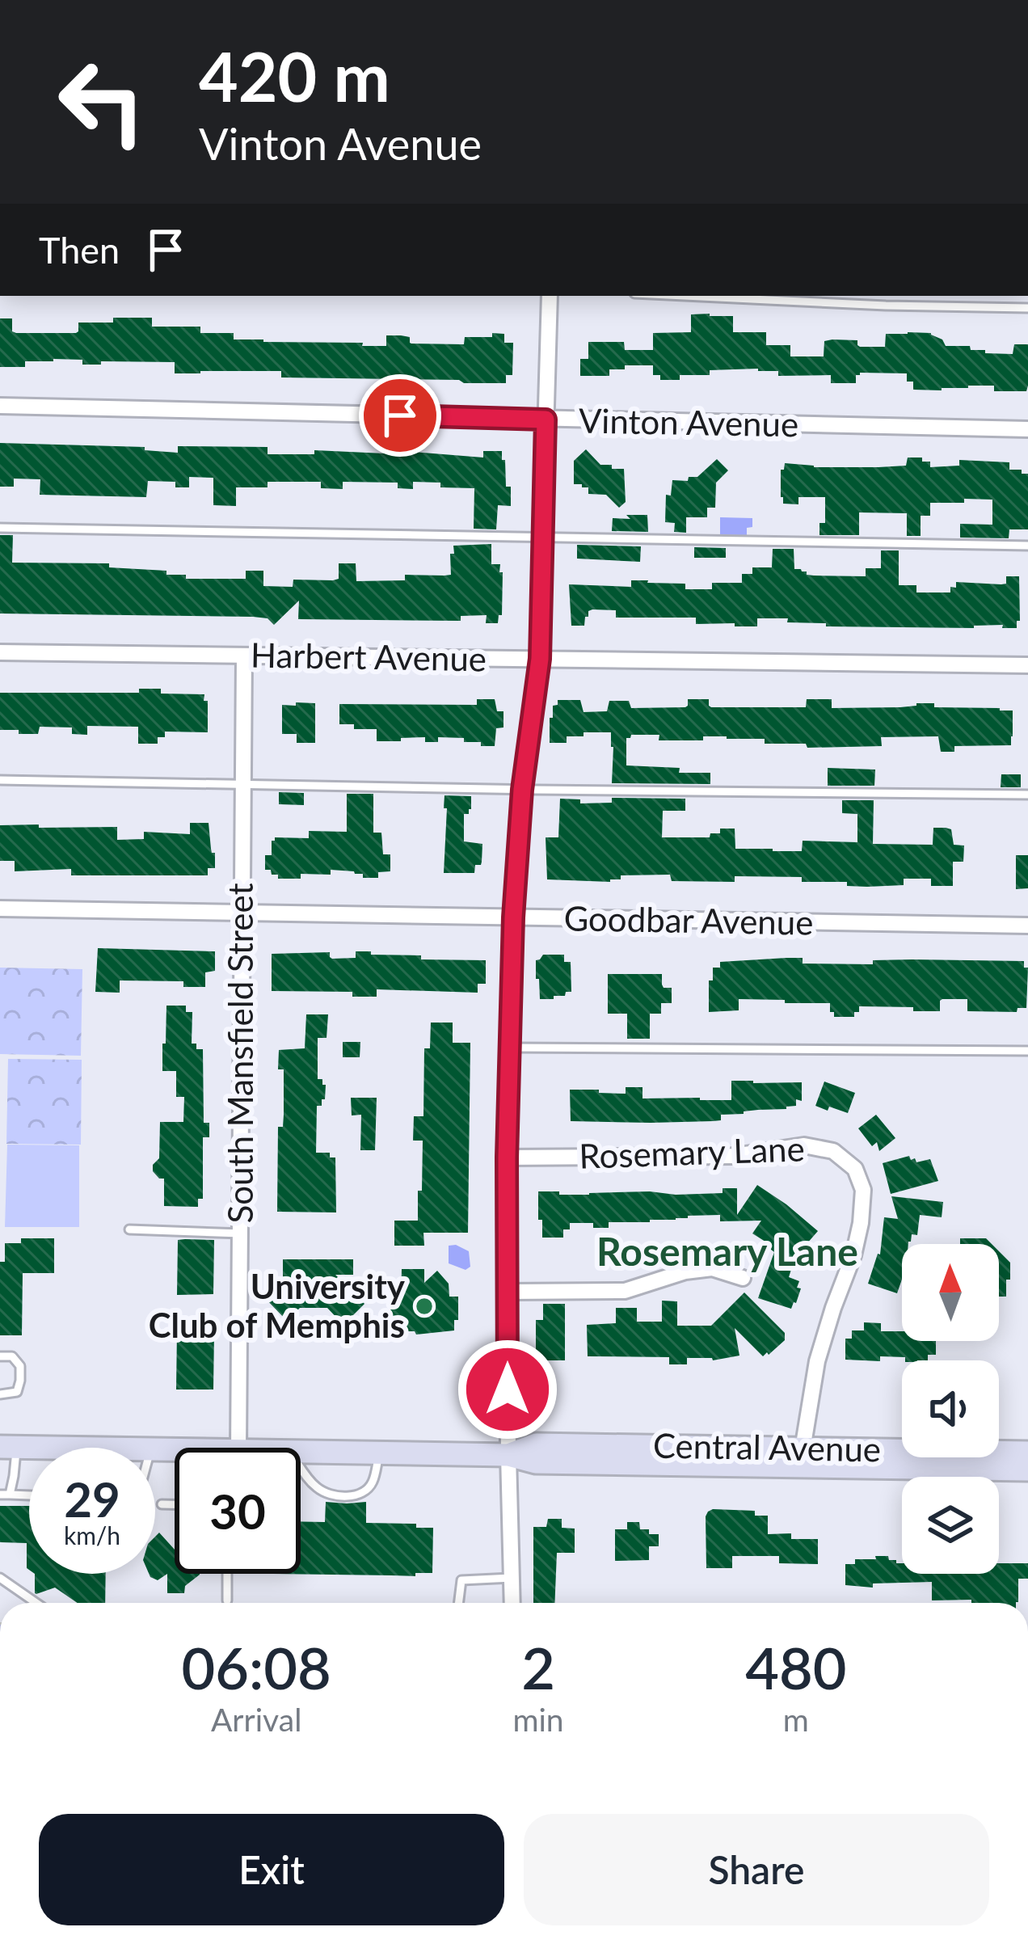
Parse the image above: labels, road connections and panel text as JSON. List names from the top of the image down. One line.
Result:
{"streets":{"main road":["Central Avenue"],"street":["Vinton Avenue","Harbert Avenue","Goodbar Avenue","South Mansfield Street","Rosemary Lane"]},"crossings":[["Harbert Avenue","South Mansfield Street"],["Goodbar Avenue","South Mansfield Street"],["Rosemary Lane","Central Avenue"]],"districts":["Rosemary Lane"],"places":["University Club of Memphis"],"north":"top","page":{"turn":["420 m","Vinton Avenue"],"then":"Then","speed":"29 km/h","limit":"30","eta":["06:08","Arrival","2","min","480","m"],"buttons":["Exit","Share"]}}
